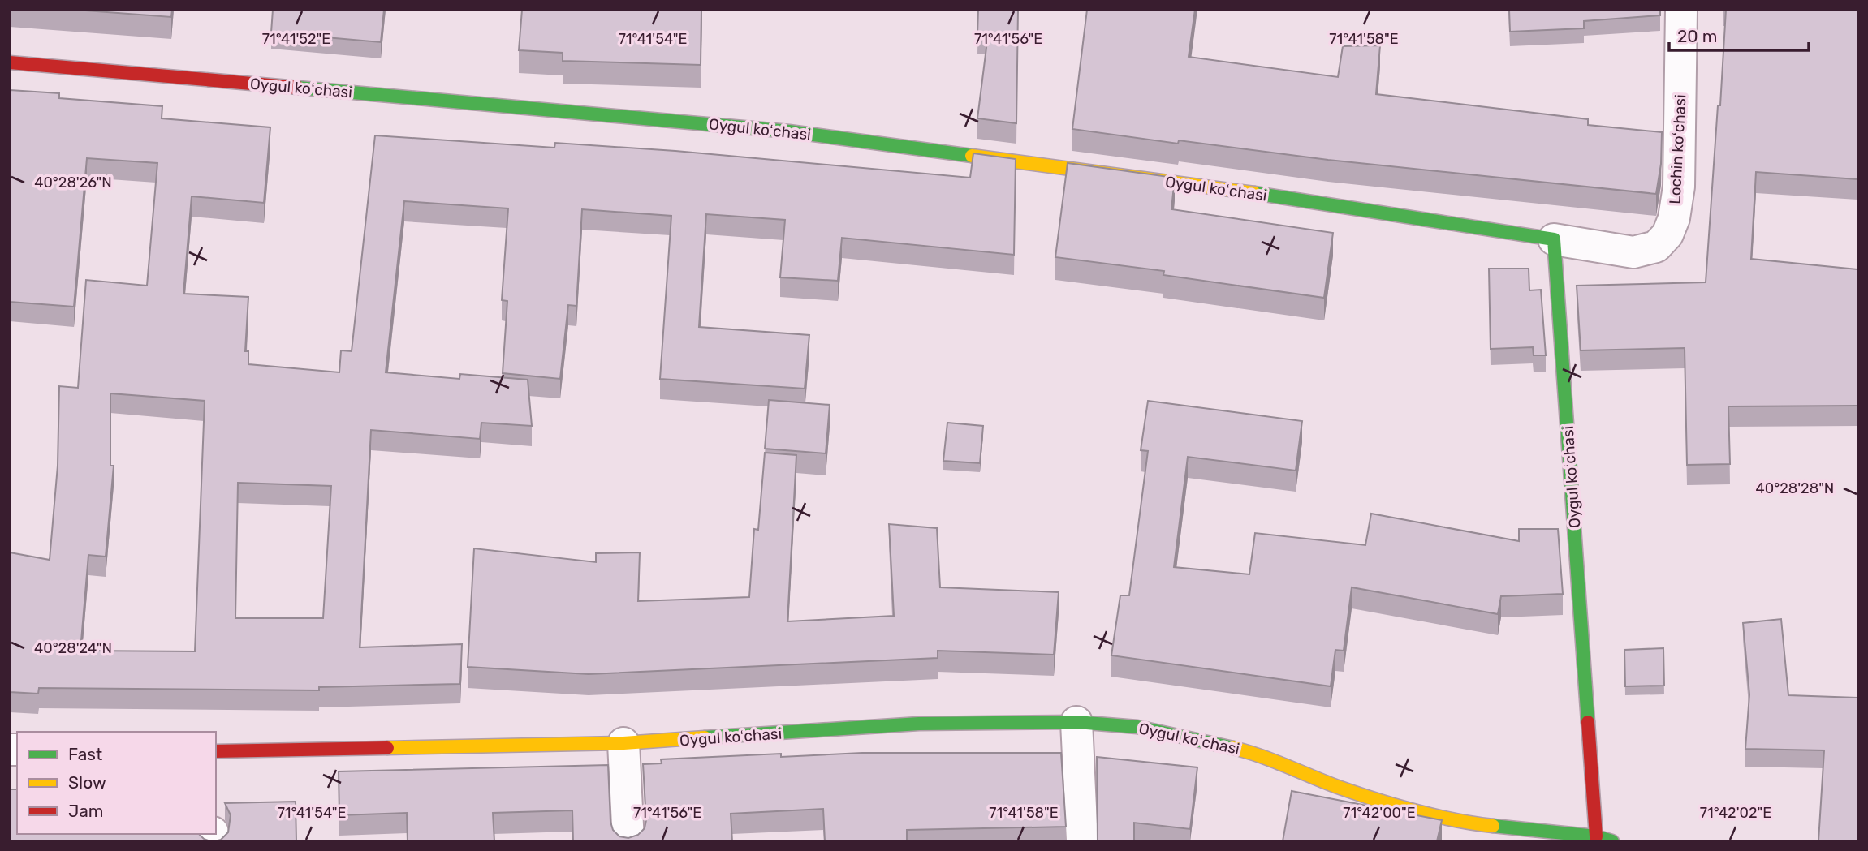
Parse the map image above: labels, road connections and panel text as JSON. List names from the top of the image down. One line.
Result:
{"streets":{"street":["Oygul koʻchasi","Lochin koʻchasi"]},"crossings":[["Oygul koʻchasi","Lochin koʻchasi"]],"legend":["Fast","Slow","Jam"],"scale_bar":"20 m","coordinates":["71°41'52\"E","71°41'54\"E","71°41'56\"E","71°41'58\"E","40°28'26\"N","40°28'28\"N","40°28'24\"N","71°42'00\"E","71°42'02\"E"]}
